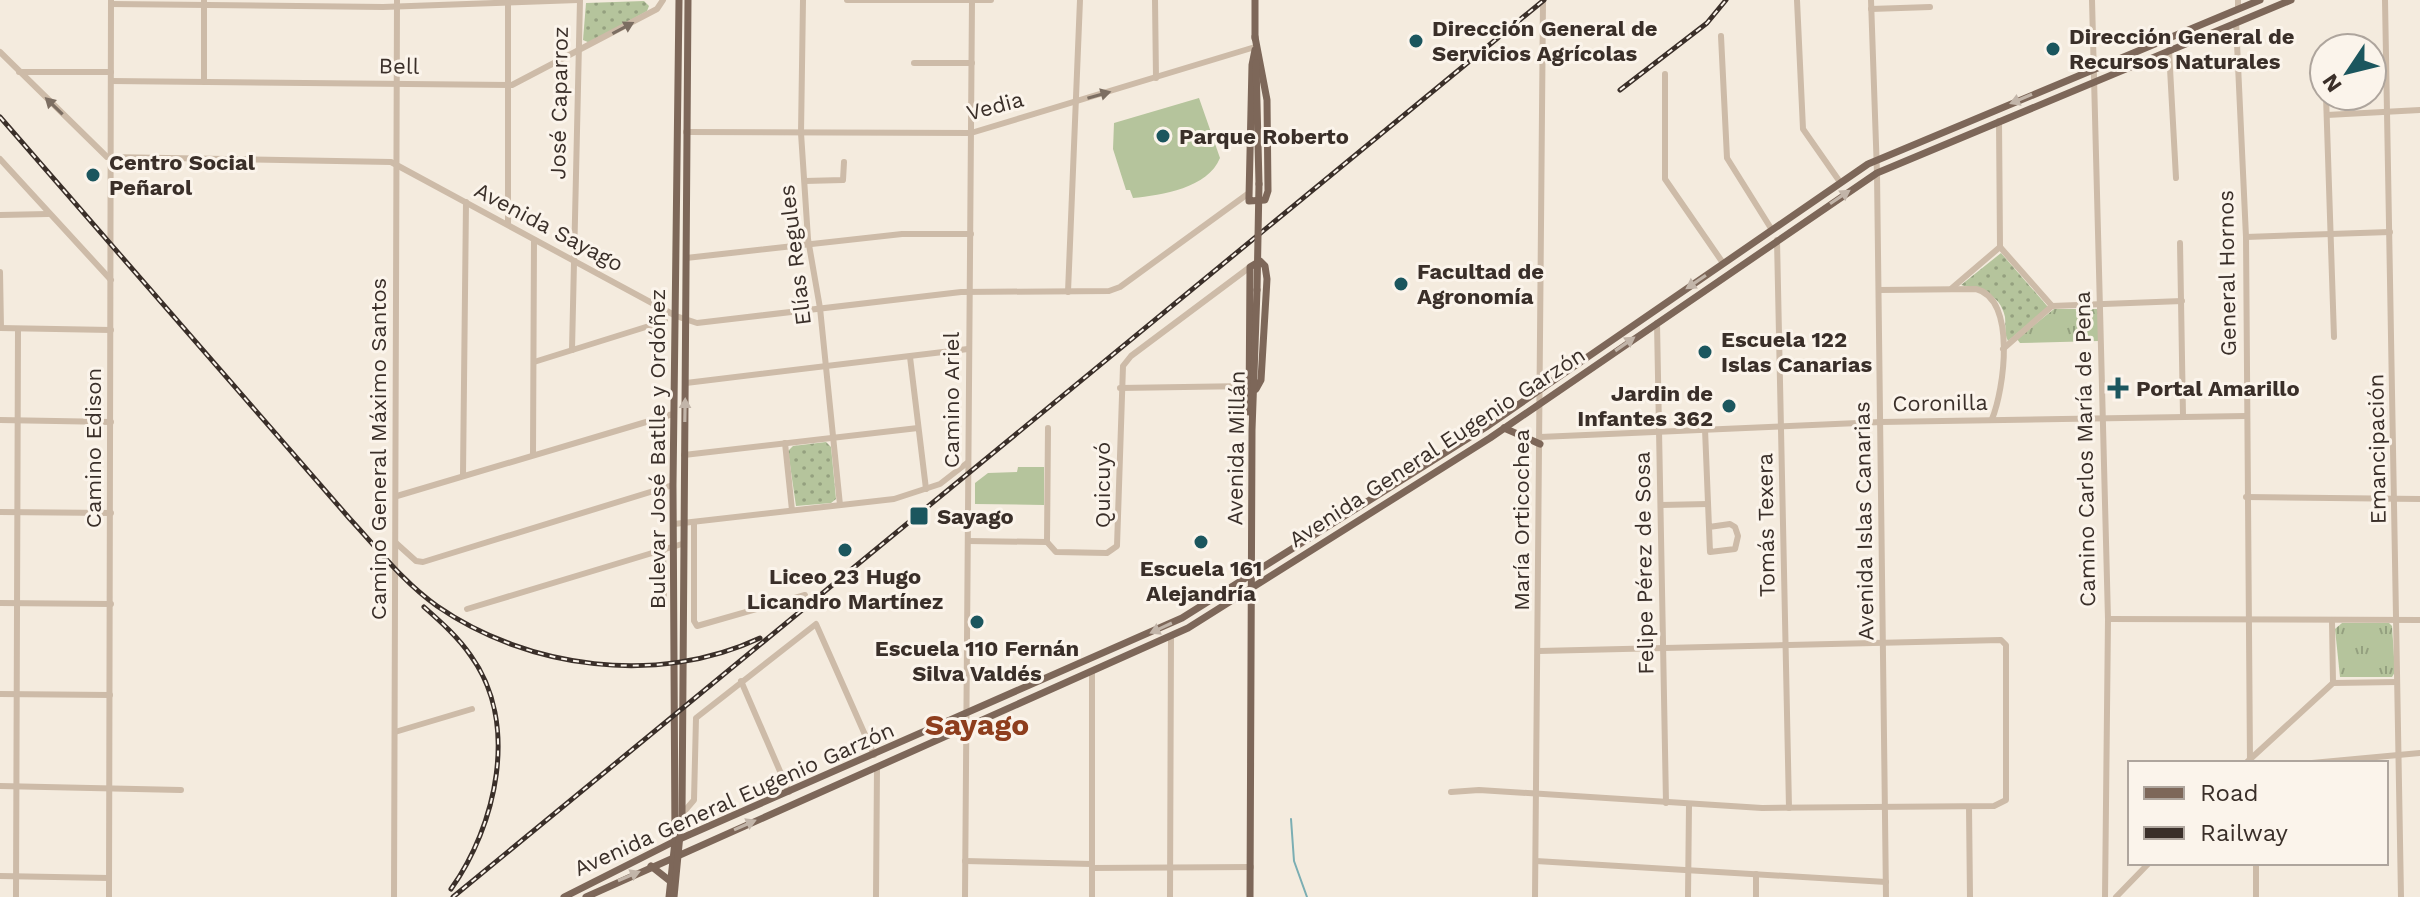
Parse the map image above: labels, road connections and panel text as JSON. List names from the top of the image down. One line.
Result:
{"streets":{"main road":["Avenida General Eugenio Garzón","Avenida Millán","Bulevar José Batlle y Ordóñez"],"street":["Bell","José Caparroz","Vedia","Avenida Sayago","Elías Regules","General Hornos","Camino Ariel","Coronilla","Camino Edison","Camino General Máximo Santos","Camino Carlos María de Pena","Emancipación","Quicuyó","María Orticochea","Avenida Islas Canarias","Tomás Texera","Felipe Pérez de Sosa"]},"crossings":[["Bell","José Caparroz"],["Bell","Camino Edison"],["Bell","Camino General Máximo Santos"],["José Caparroz","Avenida Sayago"],["Vedia","Elías Regules"],["Vedia","Camino Ariel"],["Vedia","Avenida Millán"],["Vedia","Bulevar José Batlle y Ordóñez"],["Avenida Sayago","Elías Regules"],["Avenida Sayago","Camino Ariel"],["Avenida Sayago","Camino Edison"],["Avenida Sayago","Camino General Máximo Santos"],["Avenida Sayago","Bulevar José Batlle y Ordóñez"],["General Hornos","Coronilla"],["General Hornos","Avenida General Eugenio Garzón"],["Camino Ariel","Avenida General Eugenio Garzón"],["Camino Ariel","Quicuyó"],["Coronilla","Camino Carlos María de Pena"],["Coronilla","María Orticochea"],["Coronilla","Avenida Islas Canarias"],["Coronilla","Tomás Texera"],["Coronilla","Felipe Pérez de Sosa"],["Avenida General Eugenio Garzón","Avenida Millán"],["Avenida General Eugenio Garzón","Bulevar José Batlle y Ordóñez"],["Avenida General Eugenio Garzón","Camino Carlos María de Pena"],["Avenida General Eugenio Garzón","María Orticochea"],["Avenida General Eugenio Garzón","Avenida Islas Canarias"],["Avenida General Eugenio Garzón","Tomás Texera"],["Avenida General Eugenio Garzón","Felipe Pérez de Sosa"]],"districts":["Sayago"],"places":{"other":["Dirección General de Servicios Agrícolas","Dirección General de Recursos Naturales","Parque Roberto","Centro Social Peñarol","Facultad de Agronomía","Escuela 122 Islas Canarias","Jardin de Infantes 362","Escuela 161 Alejandría","Liceo 23 Hugo Licandro Martínez","Escuela 110 Fernán Silva Valdés"],"health":["Portal Amarillo"],"transit":["Sayago"]},"legend":["Road","Railway"],"north":"bottom left"}
